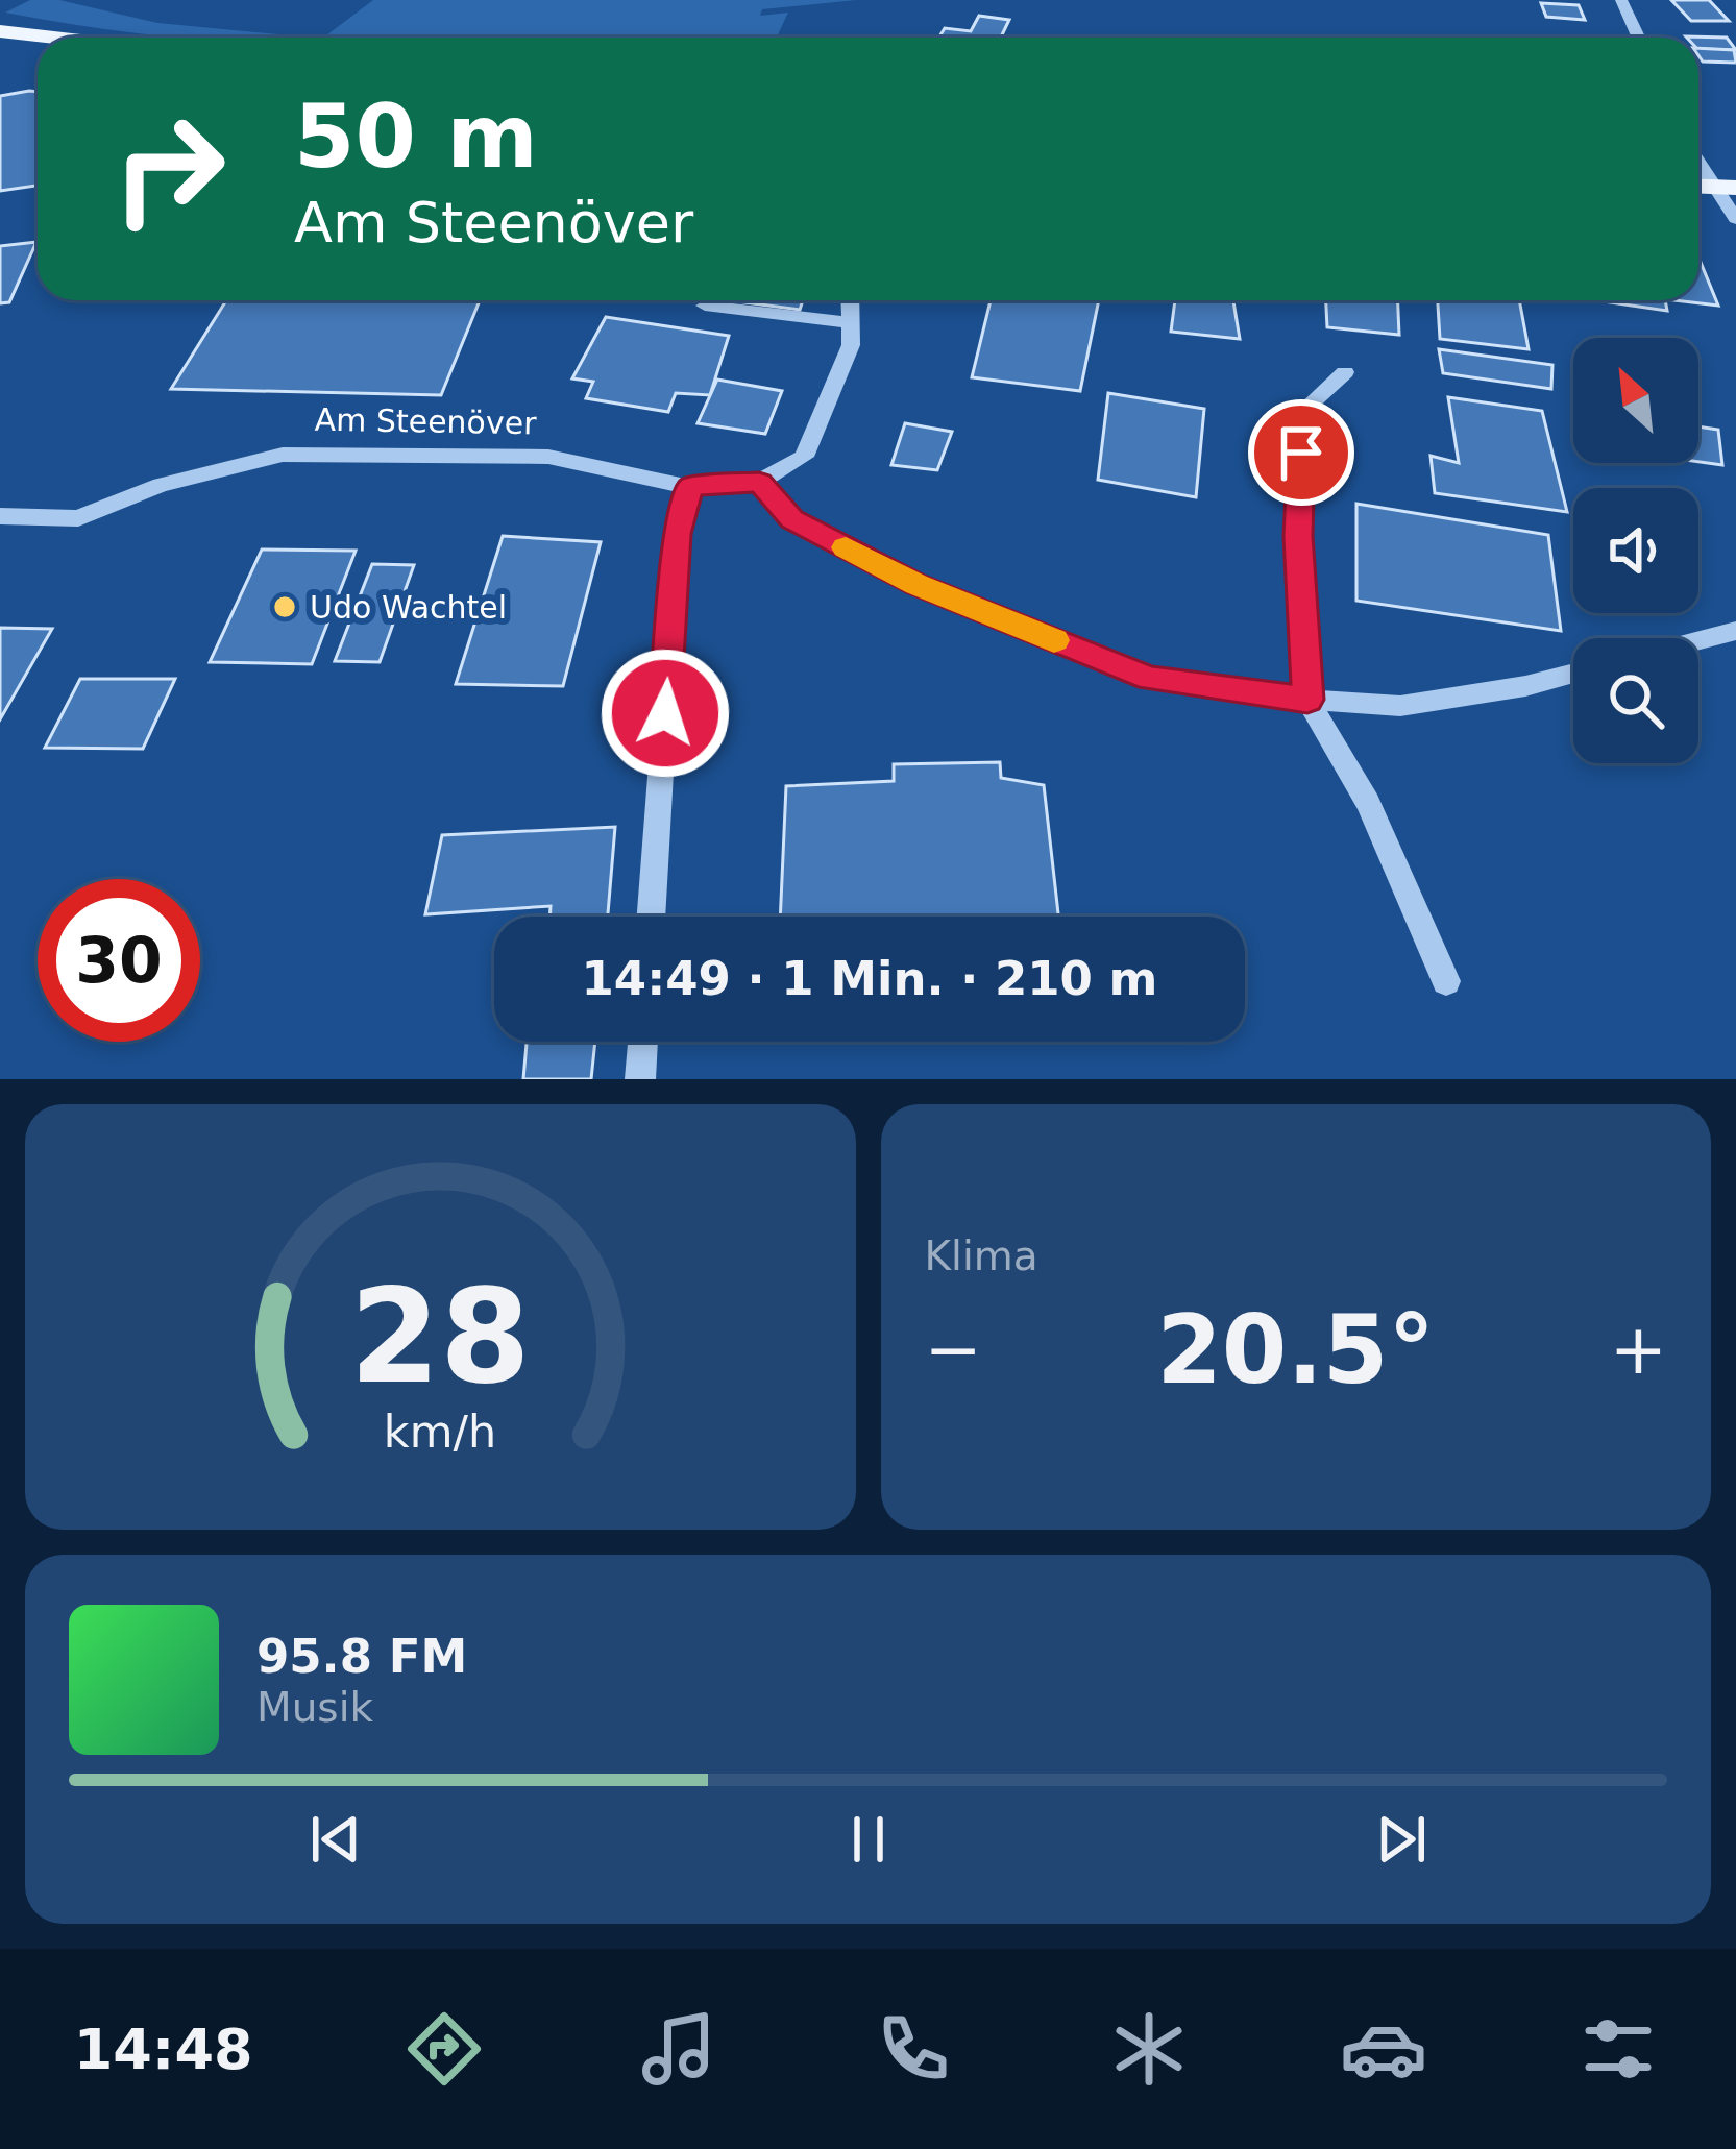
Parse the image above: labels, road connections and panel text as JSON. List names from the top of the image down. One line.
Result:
{"streets":{"street":["Am Steenöver"]},"places":["Udo Wachtel"],"north":"top left","page":{"turn":["50 m","Am Steenöver"],"limit":"30","trip":"14:49 · 1 Min. · 210 m","tile":"Klima","heat":["−","20.5°","+"],"song":["95.8 FM","Musik"],"tabs":"14:48","gauge":["28","km/h"]}}
